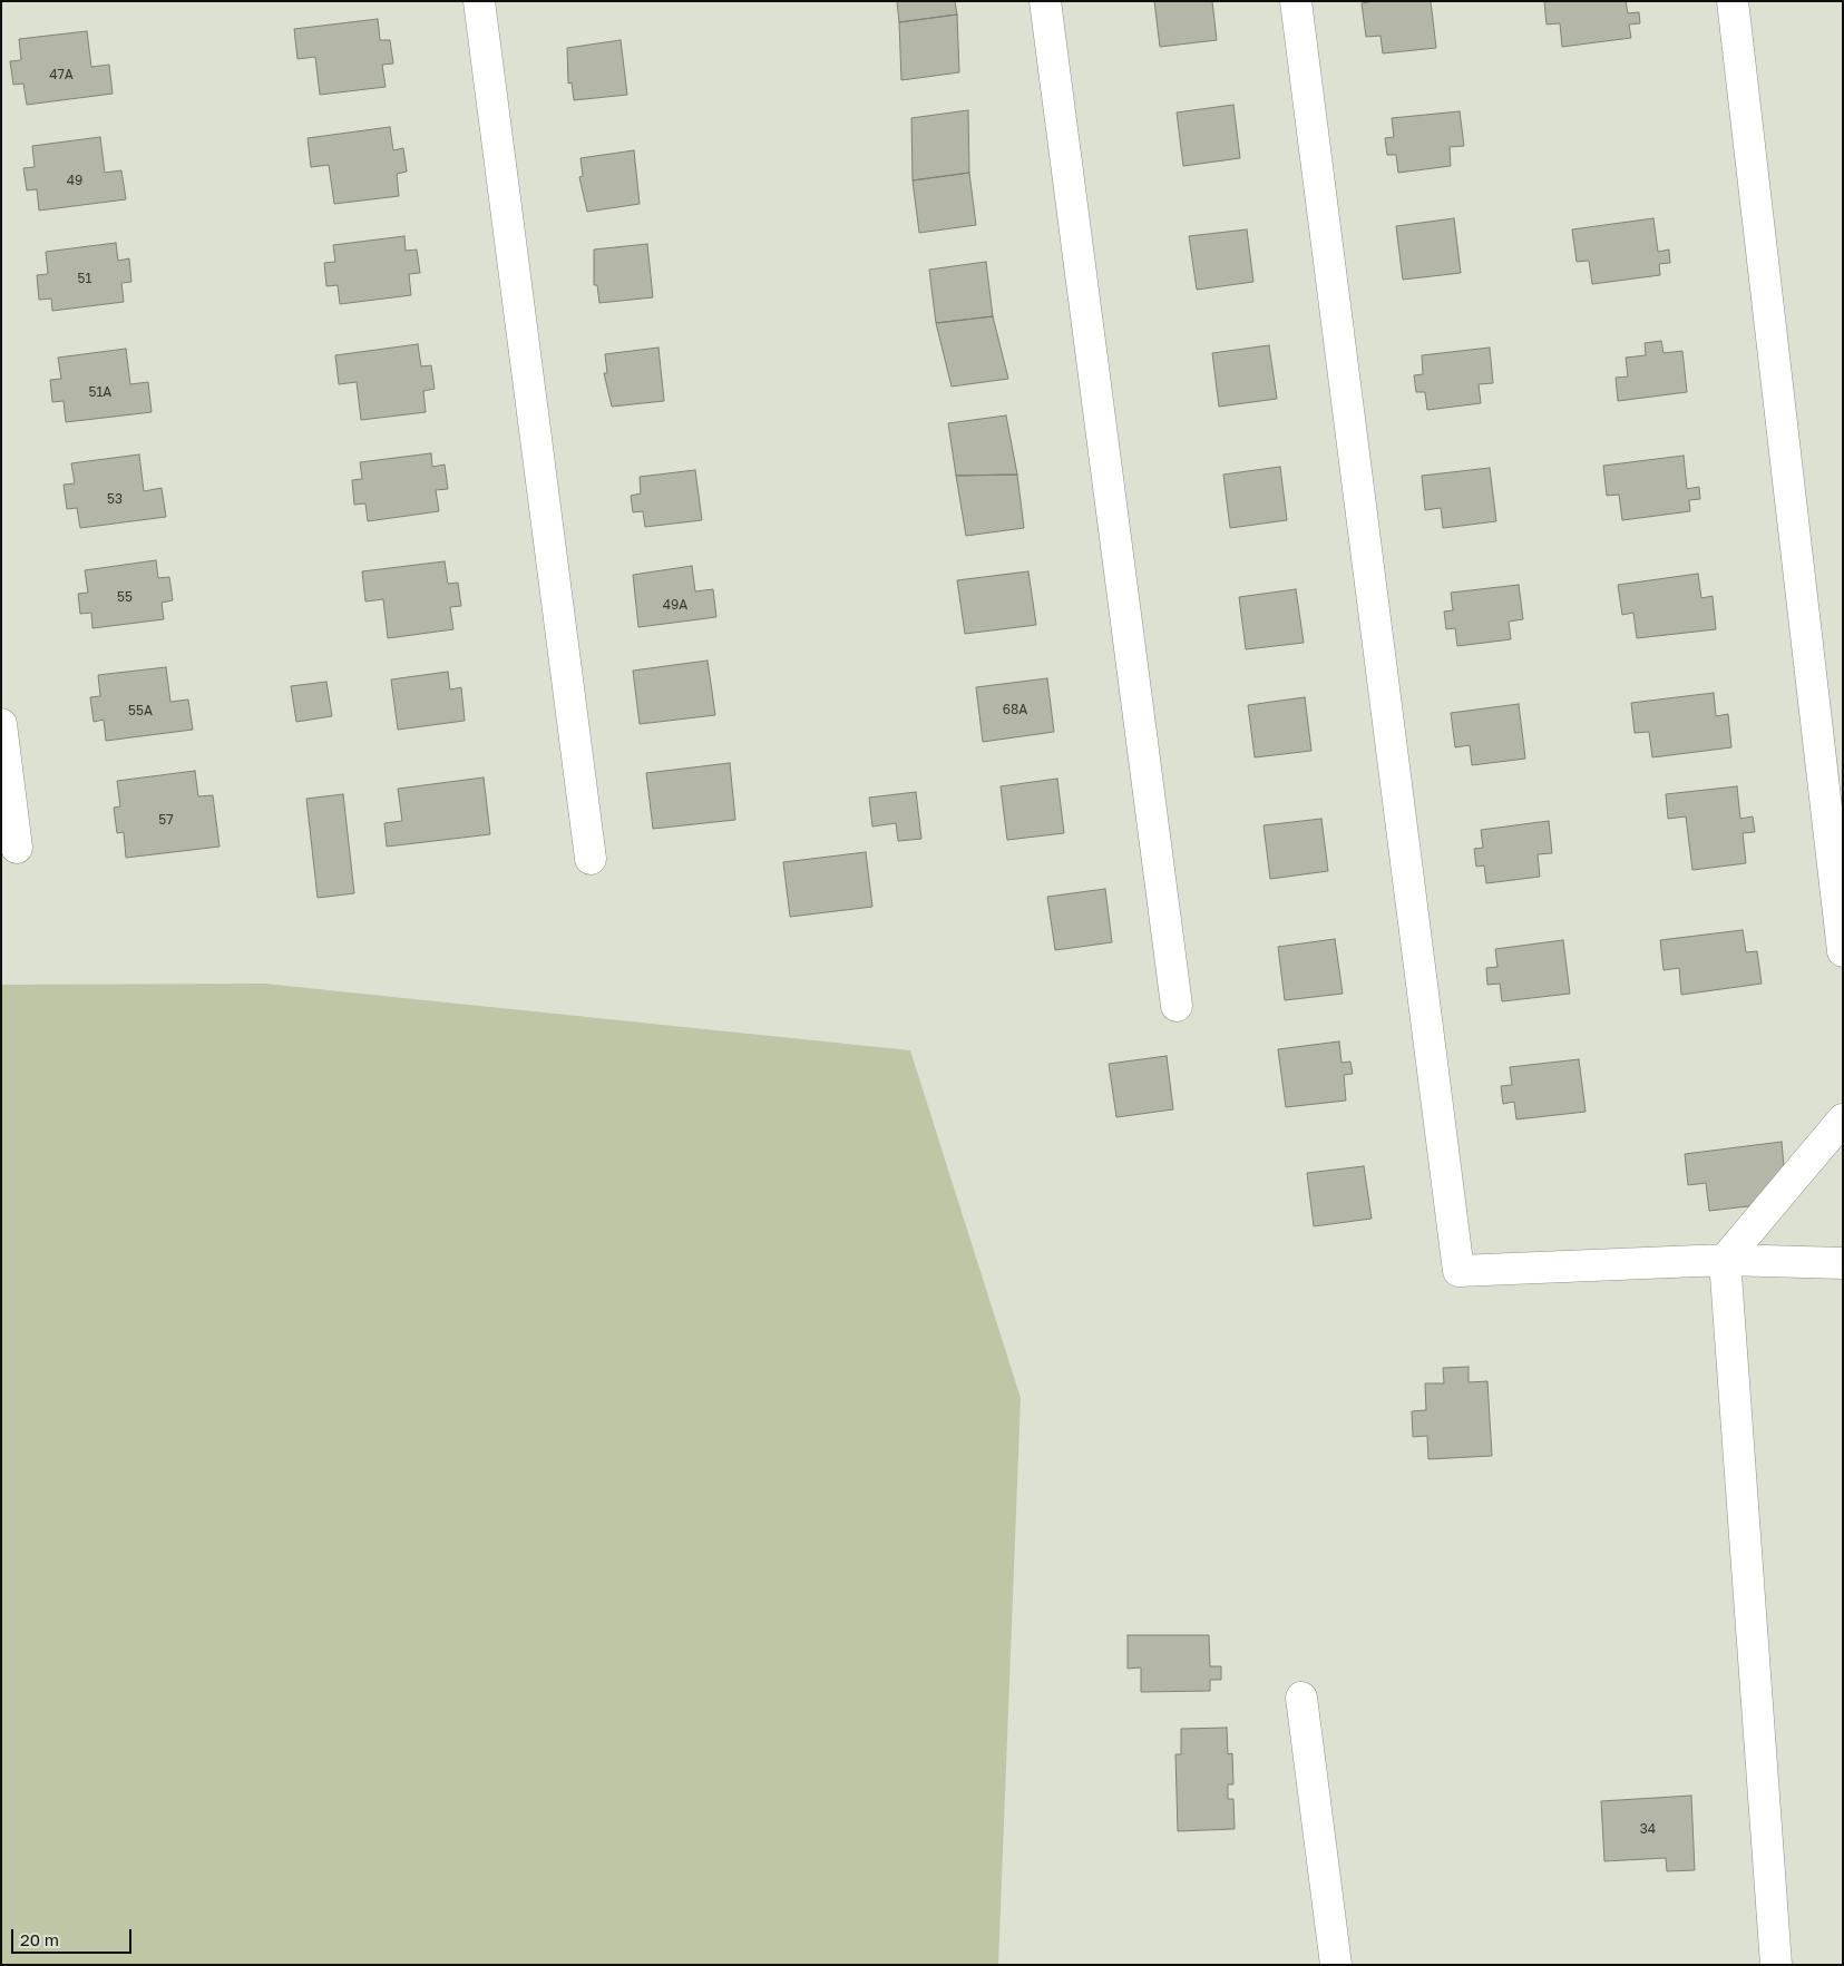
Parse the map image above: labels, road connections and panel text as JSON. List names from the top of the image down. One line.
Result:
{"house_numbers":["47А","49","51","51А","53","55","49А","68А","55А","57","34"],"scale_bar":"20 m"}
